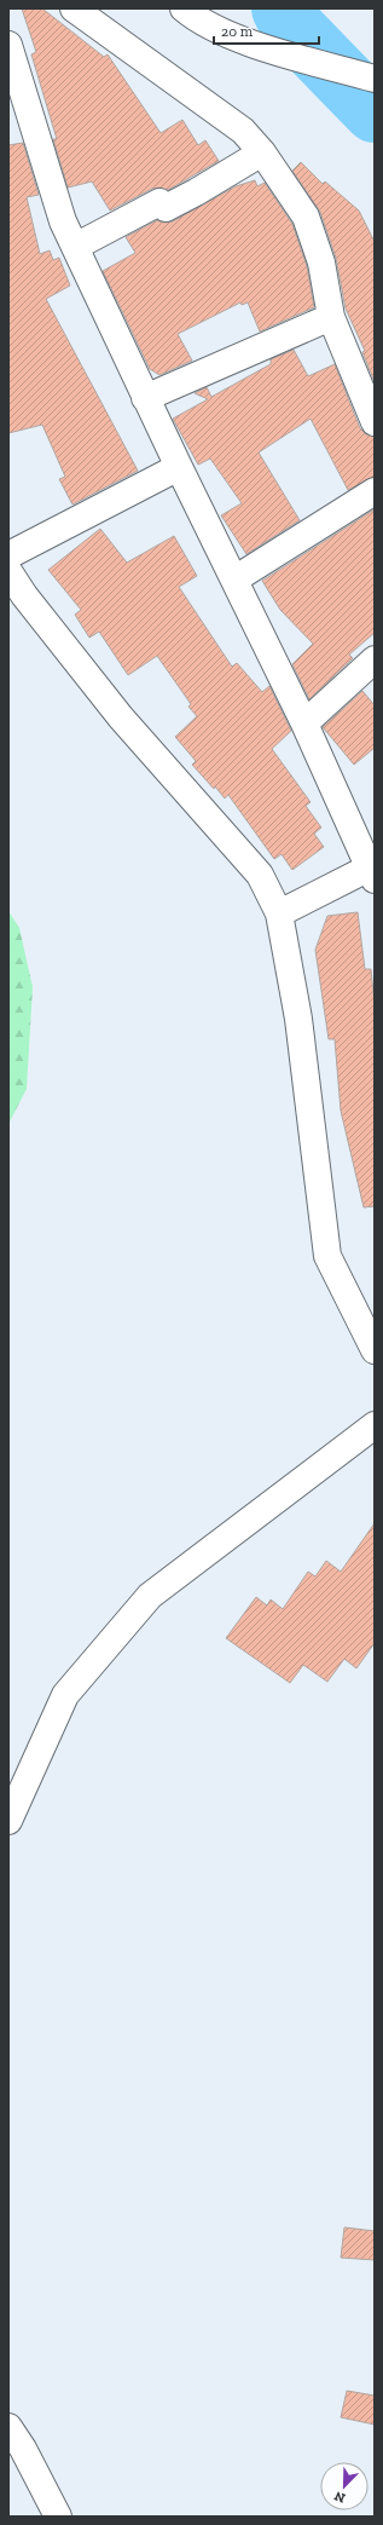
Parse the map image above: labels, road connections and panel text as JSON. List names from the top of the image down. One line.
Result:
{"scale_bar":"20 m","north":"bottom left"}
